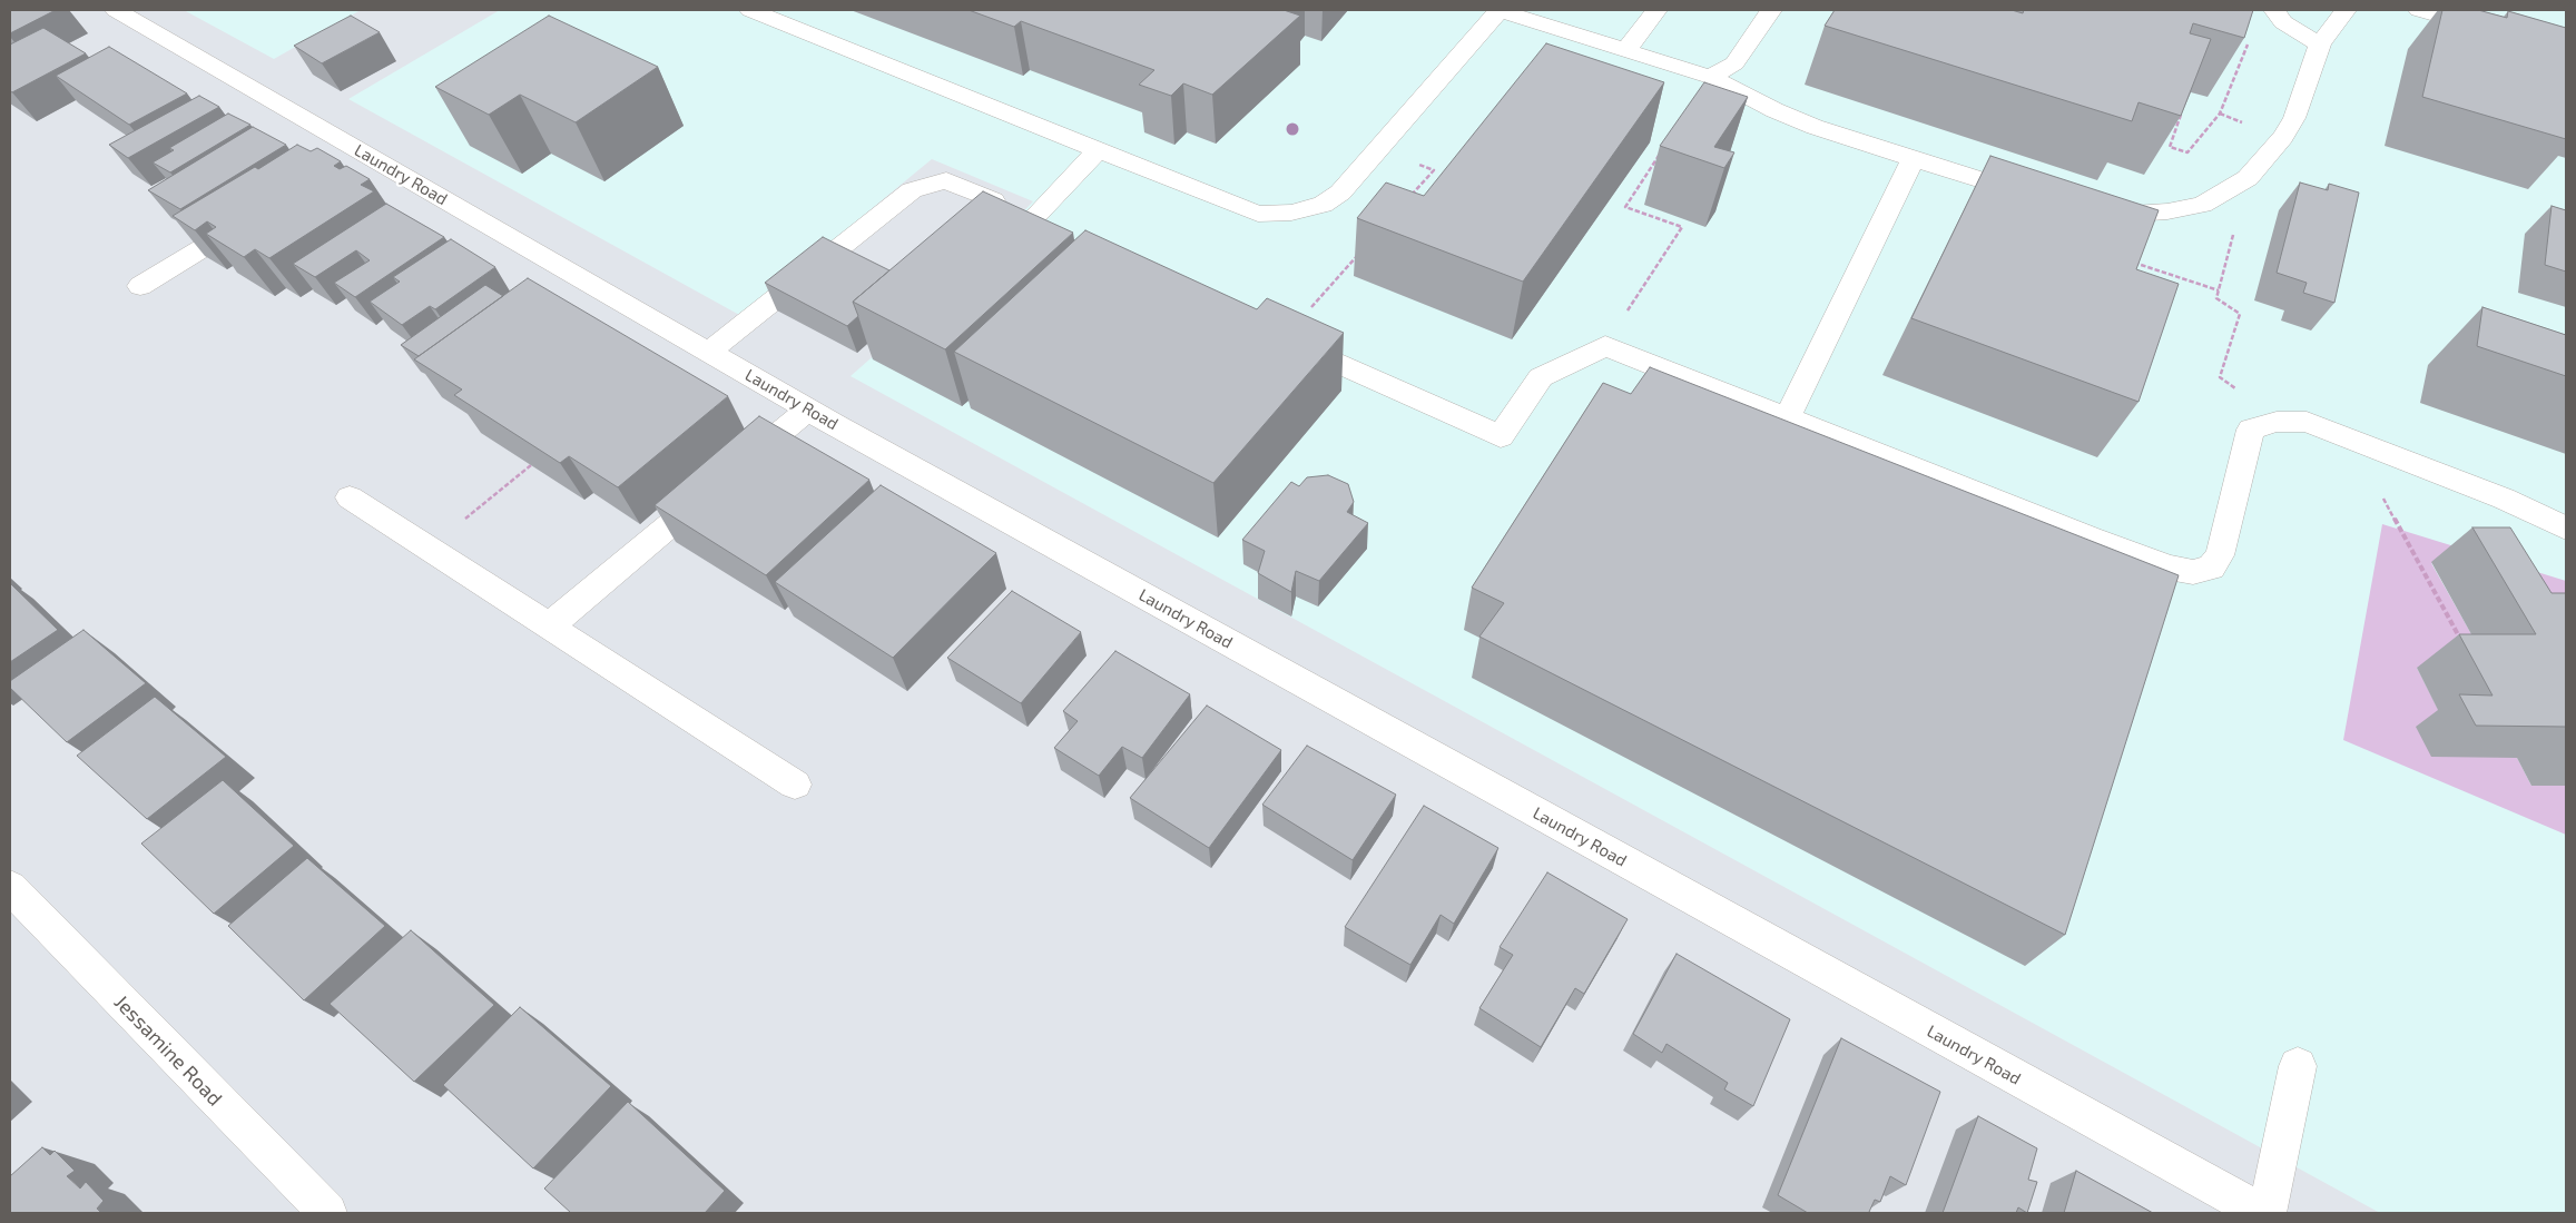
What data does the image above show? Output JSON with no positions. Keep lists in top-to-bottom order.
{
  "streets": {
    "street": ["Laundry Road", "Jessamine Road"]
  }
}
